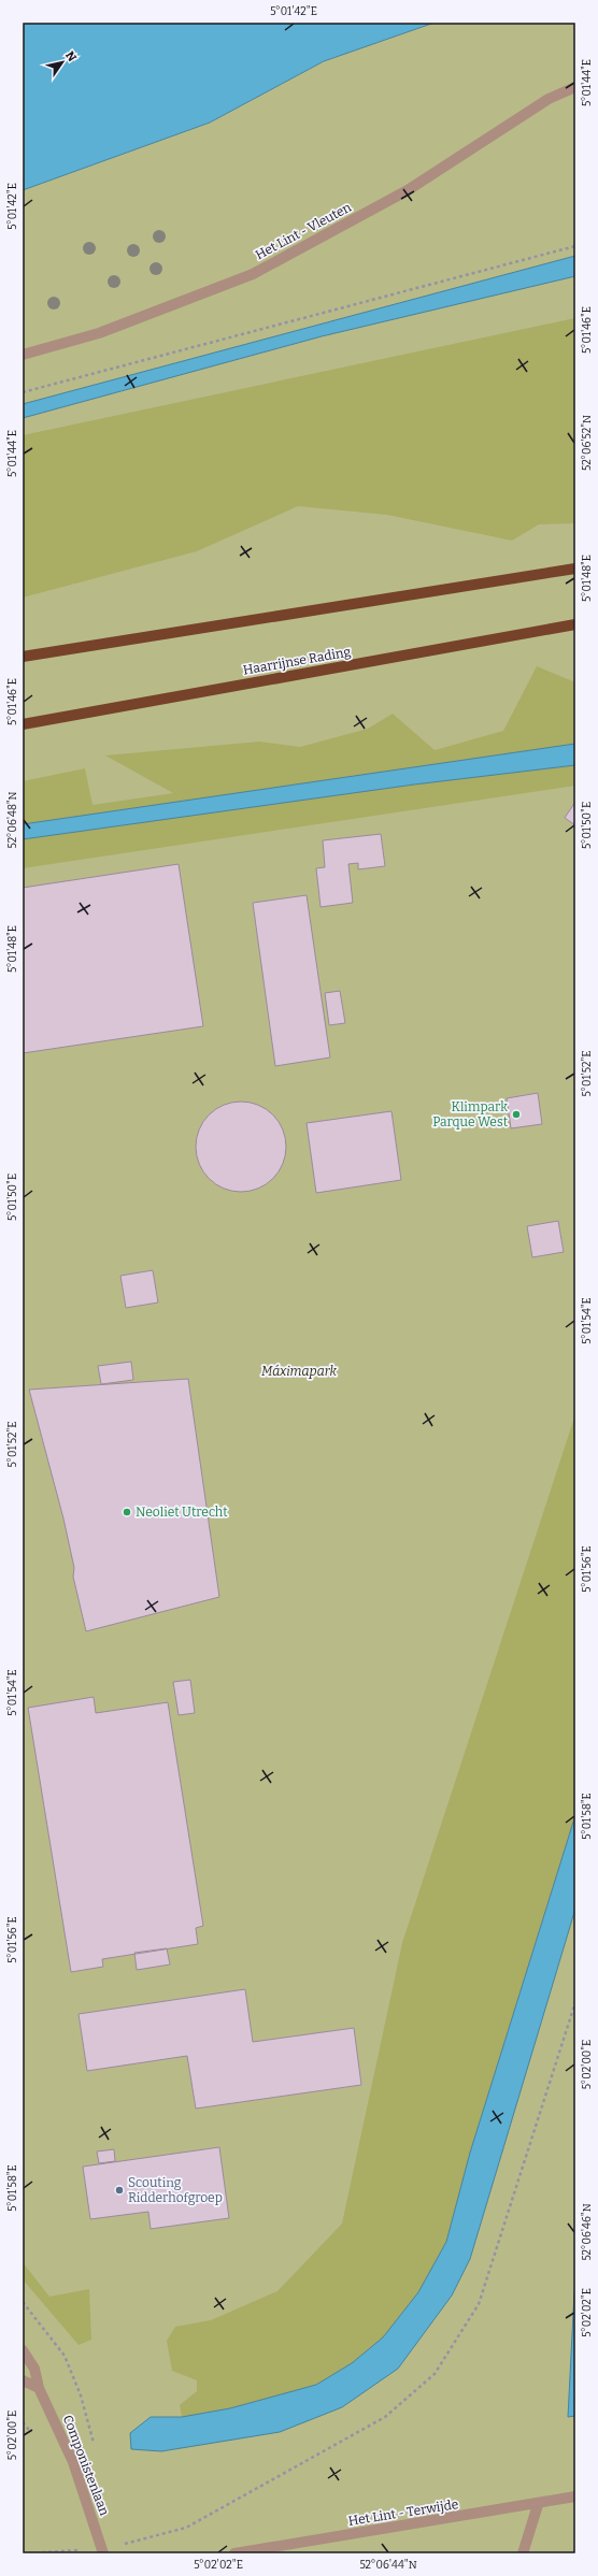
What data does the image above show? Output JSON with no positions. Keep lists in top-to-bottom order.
{
  "streets": {
    "main road": ["Haarrijnse Rading"],
    "street": ["Het Lint - Vleuten", "Componistenlaan", "Het Lint - Terwijde"]
  },
  "parks": ["Máximapark"],
  "places": ["Klimpark Parque West", "Neoliet Utrecht", "Scouting Ridderhofgroep"],
  "north": "top right",
  "coordinates": [
    "5°01'42\"E",
    "5°01'44\"E",
    "5°01'46\"E",
    "52°06'52\"N",
    "5°01'48\"E",
    "52°06'48\"N",
    "5°01'50\"E",
    "5°01'52\"E",
    "5°01'54\"E",
    "5°01'56\"E",
    "5°01'58\"E",
    "5°02'00\"E",
    "52°06'46\"N",
    "5°02'02\"E",
    "52°06'44\"N"
  ]
}
